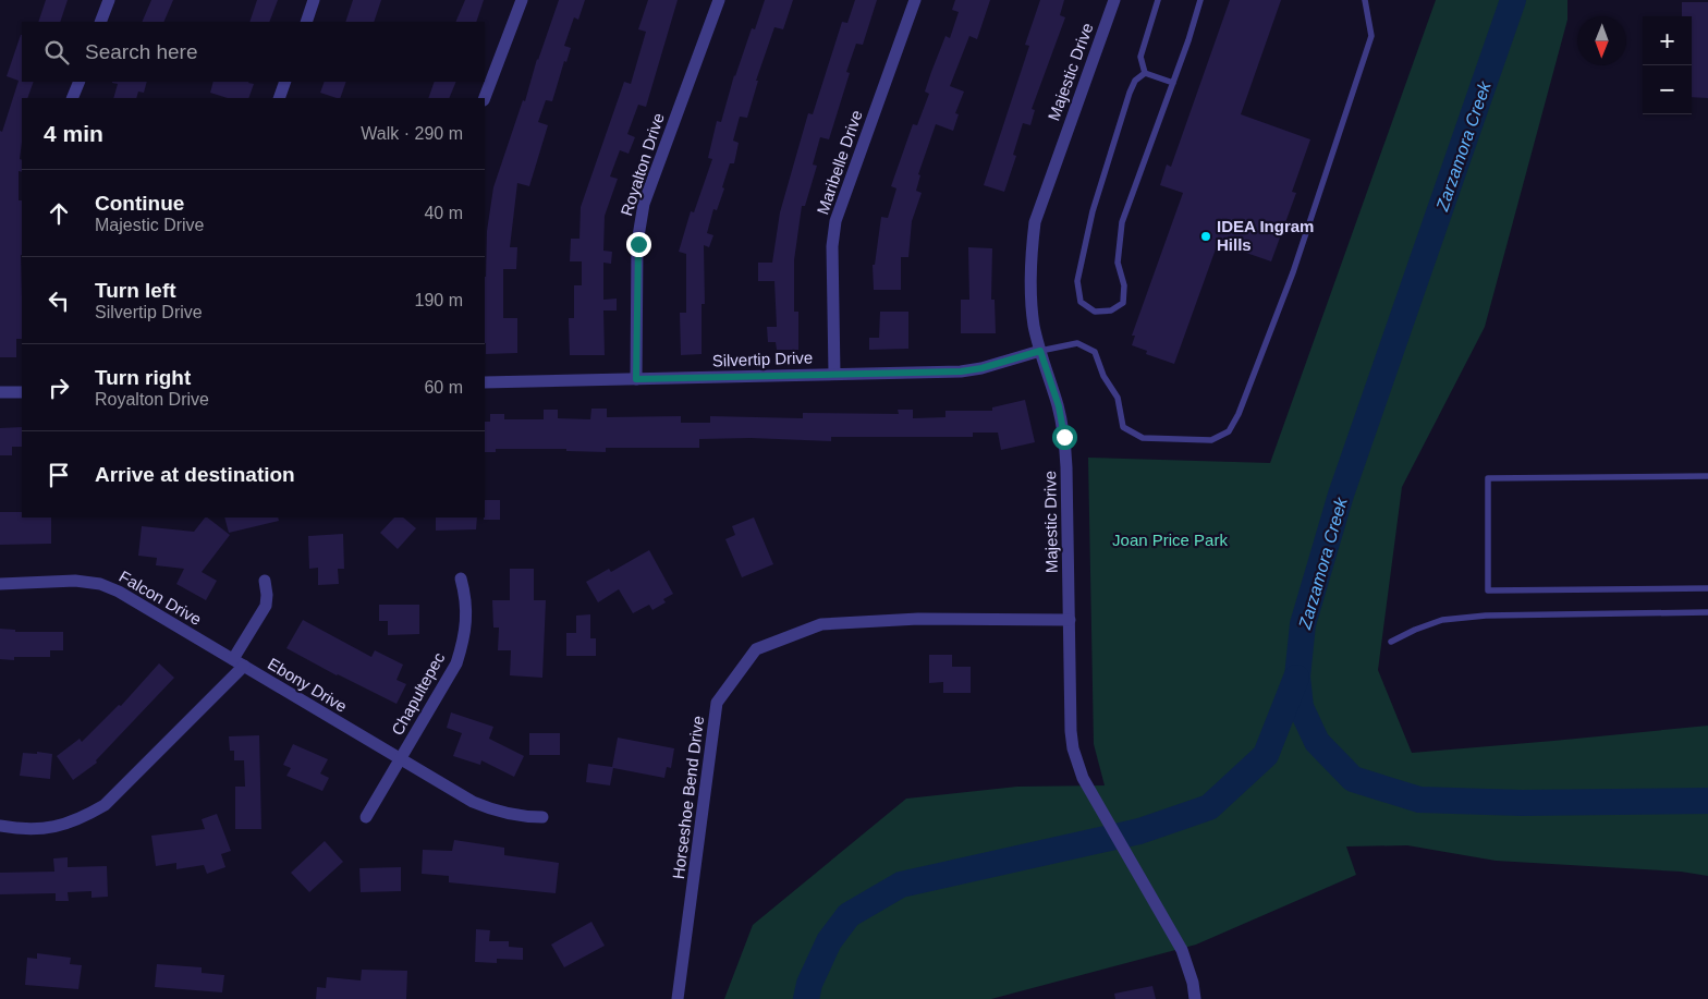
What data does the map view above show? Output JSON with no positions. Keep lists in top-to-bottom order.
{
  "streets": {
    "street": [
      "Majestic Drive",
      "Maribelle Drive",
      "Royalton Drive",
      "Silvertip Drive",
      "Falcon Drive",
      "Ebony Drive",
      "Chapultepec",
      "Horseshoe Bend Drive"
    ]
  },
  "crossings": [
    ["Majestic Drive", "Silvertip Drive"],
    ["Majestic Drive", "Horseshoe Bend Drive"],
    ["Maribelle Drive", "Silvertip Drive"],
    ["Royalton Drive", "Silvertip Drive"],
    ["Falcon Drive", "Ebony Drive"],
    ["Ebony Drive", "Chapultepec"]
  ],
  "water": ["Zarzamora Creek"],
  "parks": ["Joan Price Park"],
  "places": ["IDEA Ingram Hills"],
  "north": "bottom",
  "page": {
    "map_buttons": ["+", "−"],
    "search": "Search here",
    "heading": ["4 min", "Walk · 290 m"],
    "list": [
      ["Continue", "Majestic Drive", "40 m"],
      ["Turn left", "Silvertip Drive", "190 m"],
      ["Turn right", "Royalton Drive", "60 m"],
      "Arrive at destination"
    ]
  }
}
